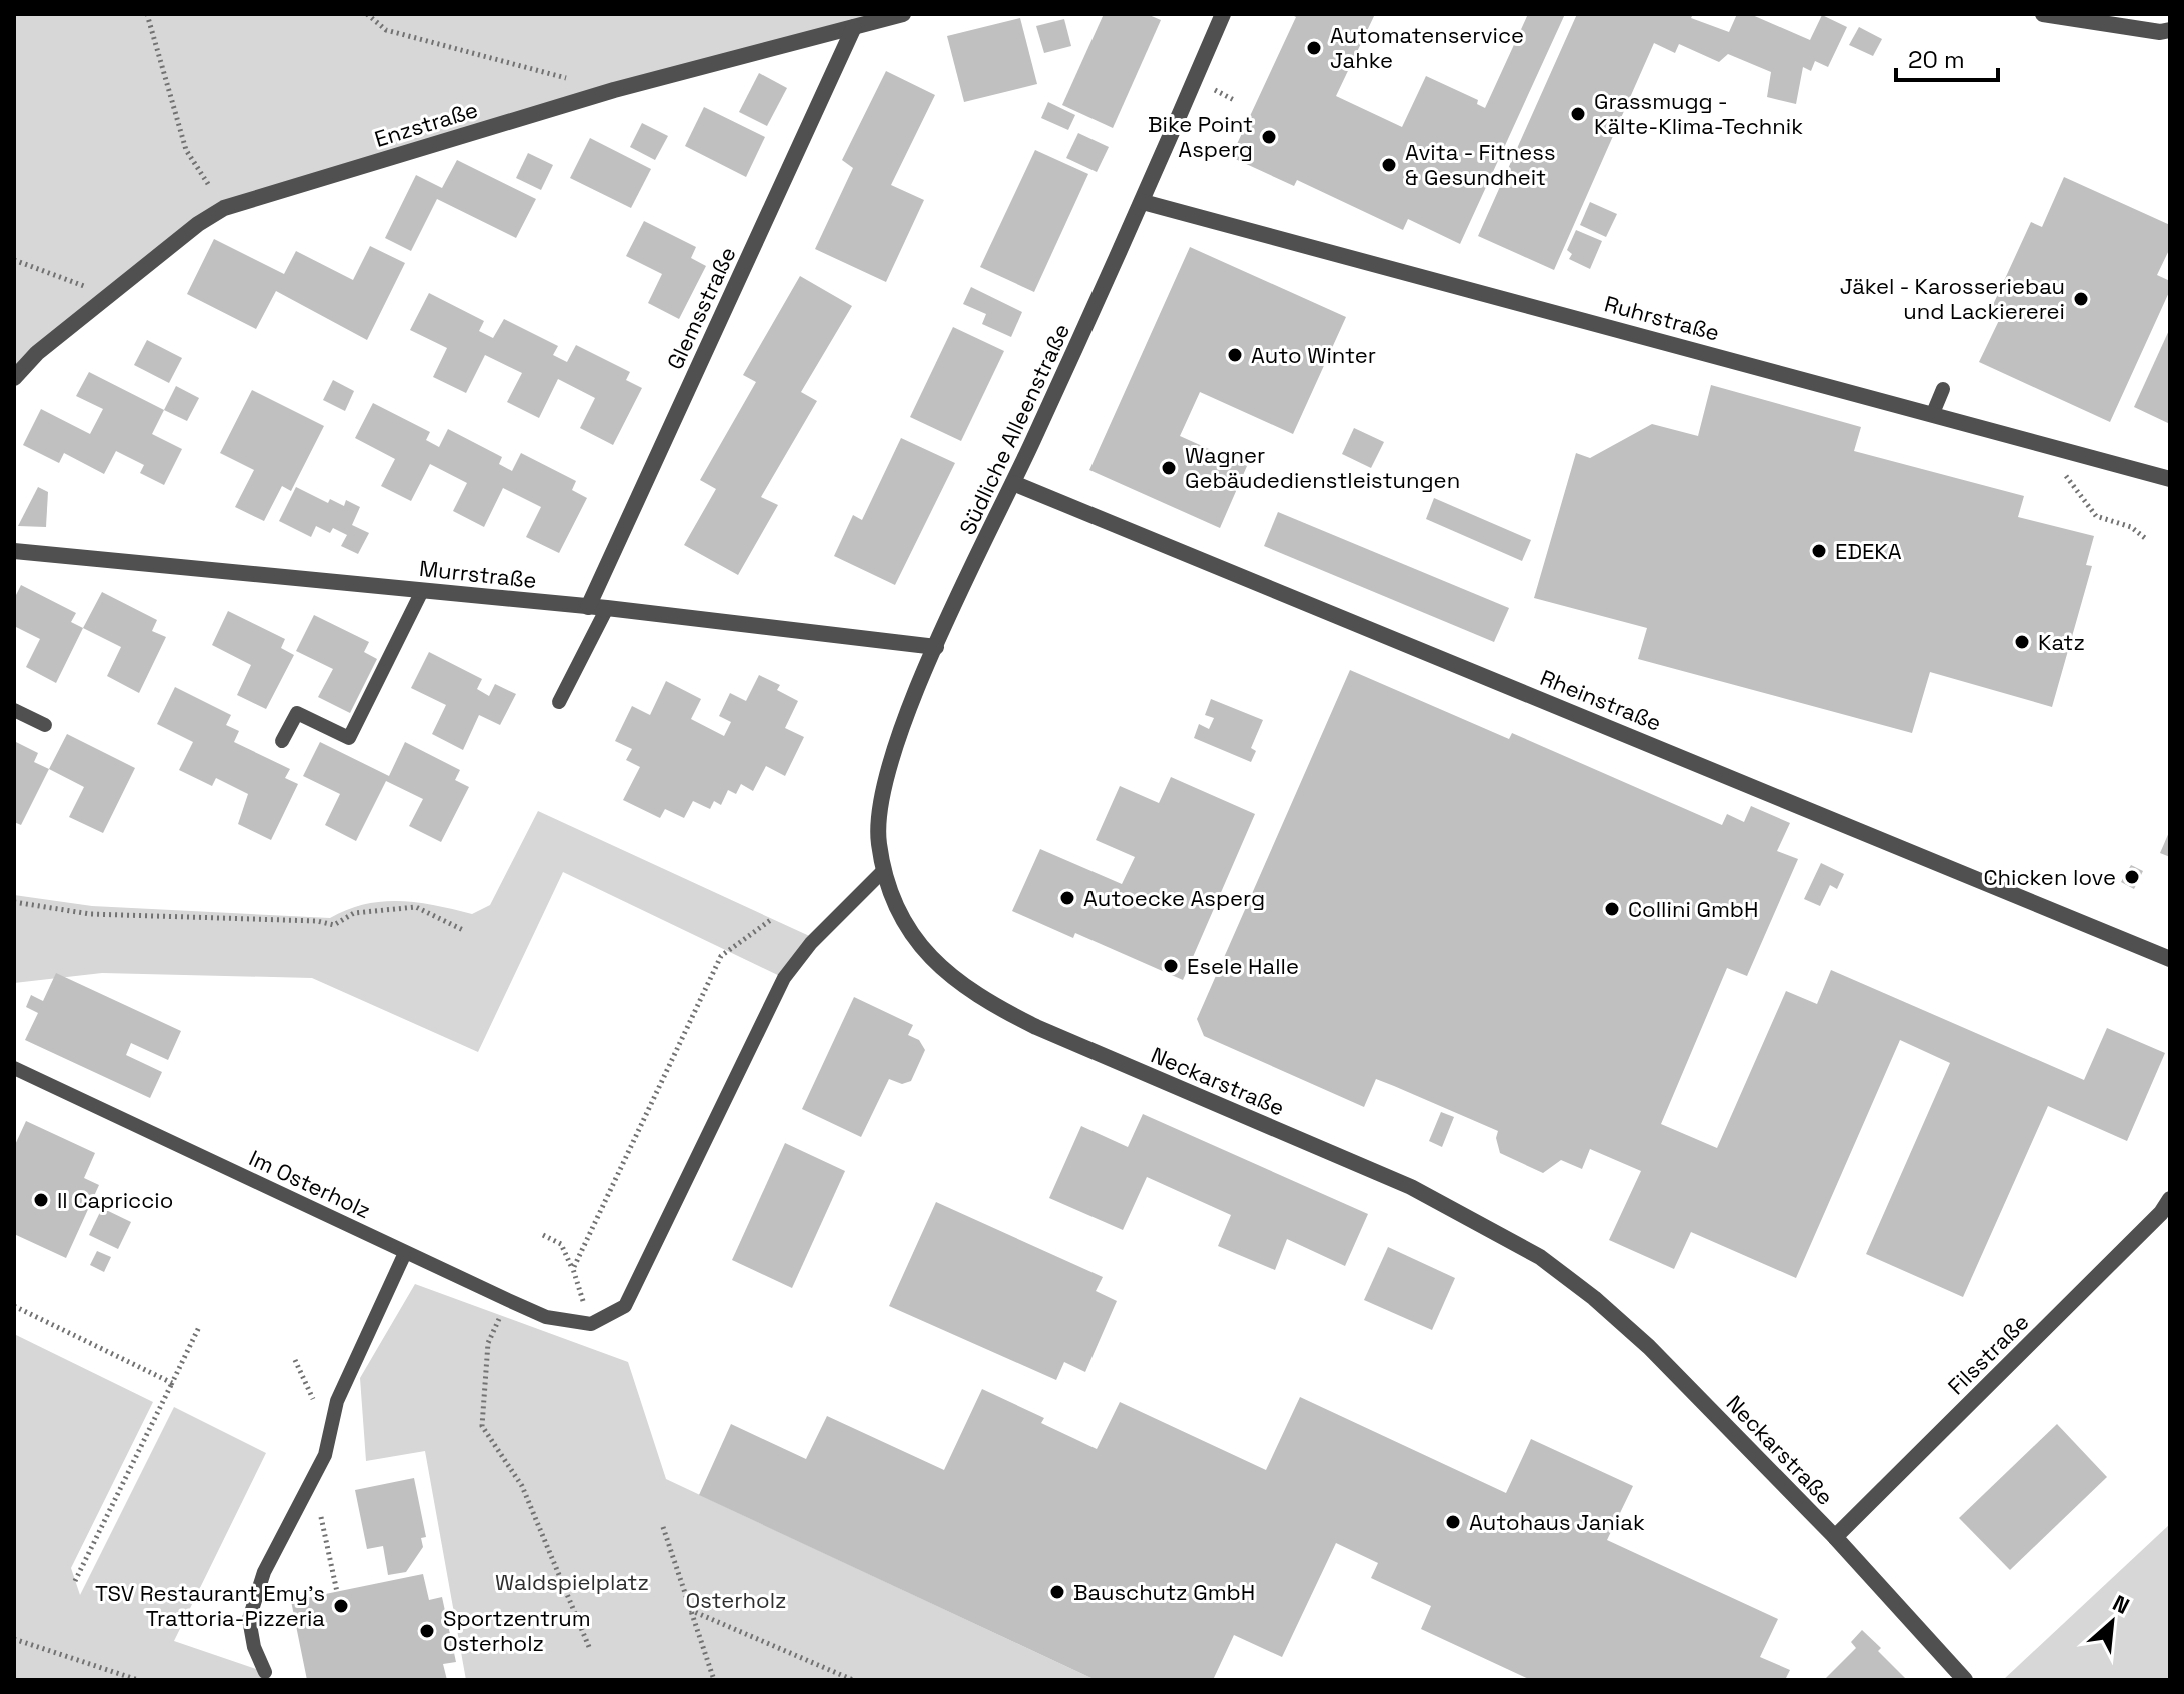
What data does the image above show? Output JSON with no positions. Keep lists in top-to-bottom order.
{
  "streets": {
    "street": [
      "Enzstraße",
      "Glemsstraße",
      "Ruhrstraße",
      "Südliche Alleenstraße",
      "Murrstraße",
      "Rheinstraße",
      "Neckarstraße",
      "Filsstraße"
    ],
    "lane": ["Im Osterholz"]
  },
  "crossings": [
    ["Enzstraße", "Glemsstraße"],
    ["Glemsstraße", "Murrstraße"],
    ["Ruhrstraße", "Südliche Alleenstraße"],
    ["Südliche Alleenstraße", "Murrstraße"],
    ["Südliche Alleenstraße", "Rheinstraße"],
    ["Südliche Alleenstraße", "Neckarstraße"],
    ["Neckarstraße", "Filsstraße"]
  ],
  "parks": ["Waldspielplatz", "Osterholz"],
  "places": [
    "Automatenservice Jahke",
    "Grassmugg - Kälte-Klima-Technik",
    "Bike Point Asperg",
    "Avita - Fitness & Gesundheit",
    "Jäkel - Karosseriebau und Lackiererei",
    "Auto Winter",
    "Wagner Gebäudedienstleistungen",
    "EDEKA",
    "Katz",
    "Chicken love",
    "Autoecke Asperg",
    "Collini GmbH",
    "Esele Halle",
    "Il Capriccio",
    "Autohaus Janiak",
    "Bauschutz GmbH",
    "TSV Restaurant Emy's Trattoria-Pizzeria",
    "Sportzentrum Osterholz"
  ],
  "scale_bar": "20 m",
  "north": "top right"
}
